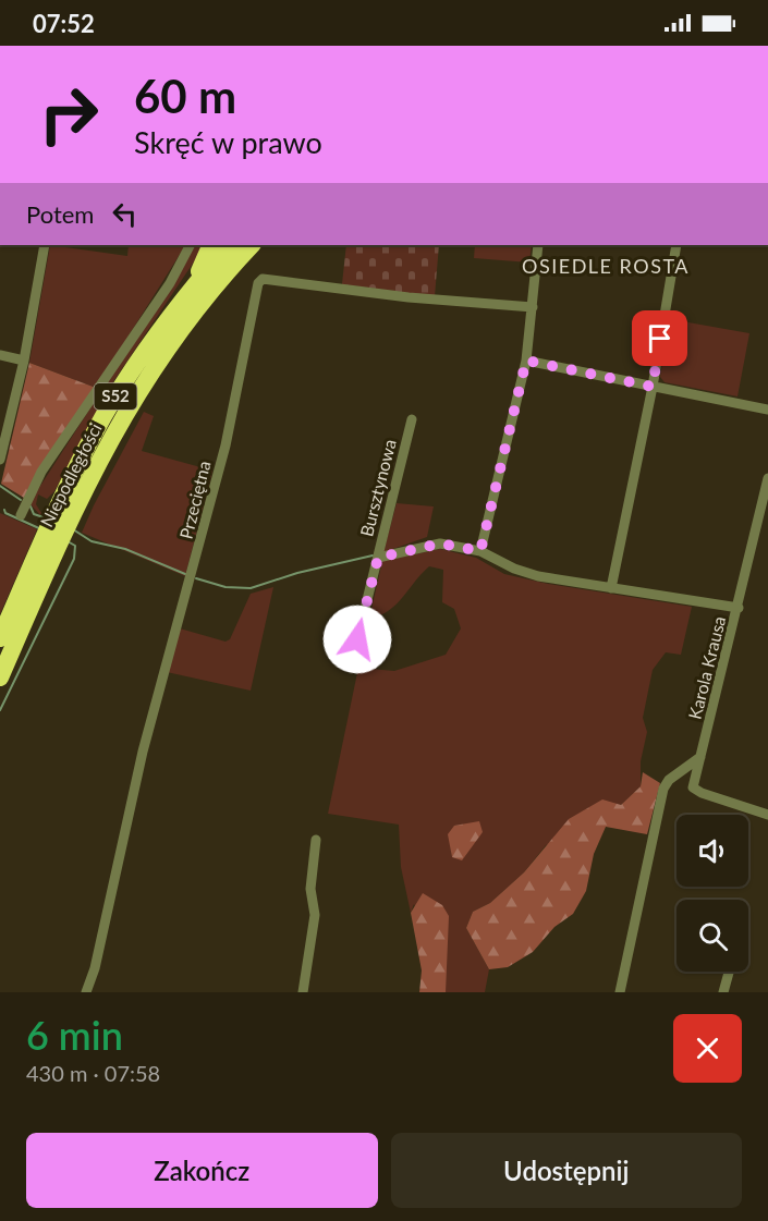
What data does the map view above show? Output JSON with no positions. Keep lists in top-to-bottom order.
{
  "streets": {
    "highway": ["S52", "Niepodległości"],
    "street": ["Bursztynowa", "Przeciętna", "Karola Krausa"]
  },
  "crossings": [
    ["S52", "Niepodległości"]
  ],
  "districts": ["OSIEDLE ROSTA"],
  "page": {
    "status": "07:52",
    "turn": ["60 m", "Skręć w prawo"],
    "then": "Potem",
    "heading": ["6 min", "430 m · 07:58"],
    "buttons": ["Zakończ", "Udostępnij"]
  }
}
